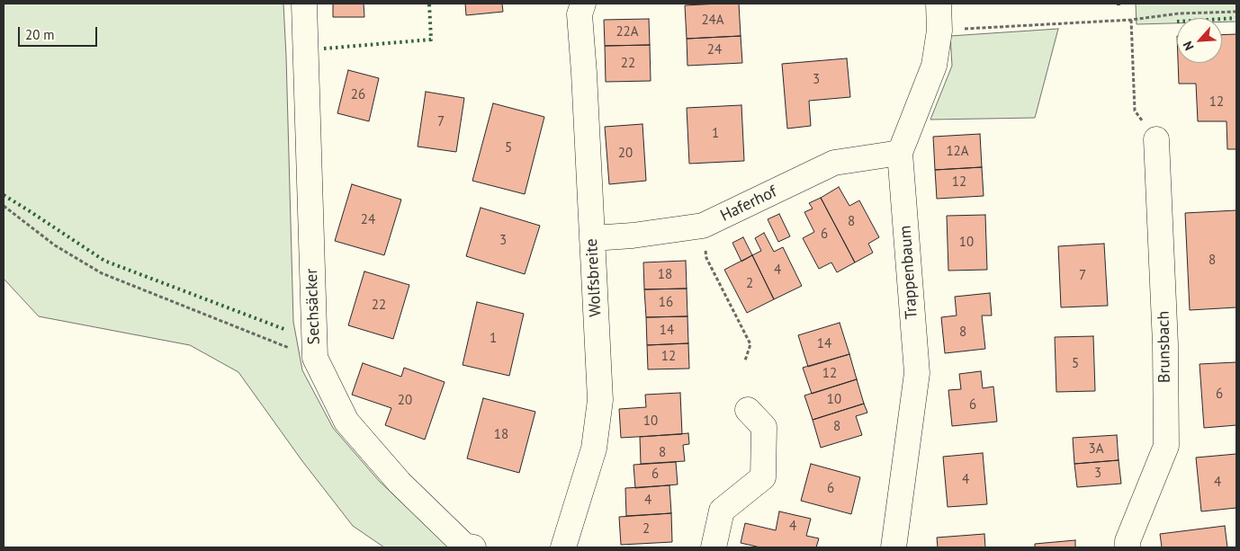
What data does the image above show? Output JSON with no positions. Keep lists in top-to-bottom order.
{
  "streets": {
    "street": [
      "Haferhof",
      "Trappenbaum",
      "Wolfsbreite",
      "Sechsäcker",
      "Brunsbach"
    ]
  },
  "crossings": [
    ["Haferhof", "Trappenbaum"],
    ["Haferhof", "Wolfsbreite"]
  ],
  "house_numbers": [
    "24A",
    "22A",
    "24",
    "22",
    "3",
    "26",
    "12",
    "7",
    "1",
    "5",
    "12A",
    "20",
    "12",
    "24",
    "8",
    "6",
    "3",
    "10",
    "8",
    "4",
    "18",
    "7",
    "2",
    "16",
    "22",
    "14",
    "8",
    "1",
    "14",
    "12",
    "5",
    "12",
    "6",
    "10",
    "20",
    "6",
    "10",
    "8",
    "18",
    "3A",
    "8",
    "3",
    "6",
    "4",
    "4",
    "6",
    "4",
    "4",
    "2"
  ],
  "scale_bar": "20 m",
  "north": "bottom left"
}
